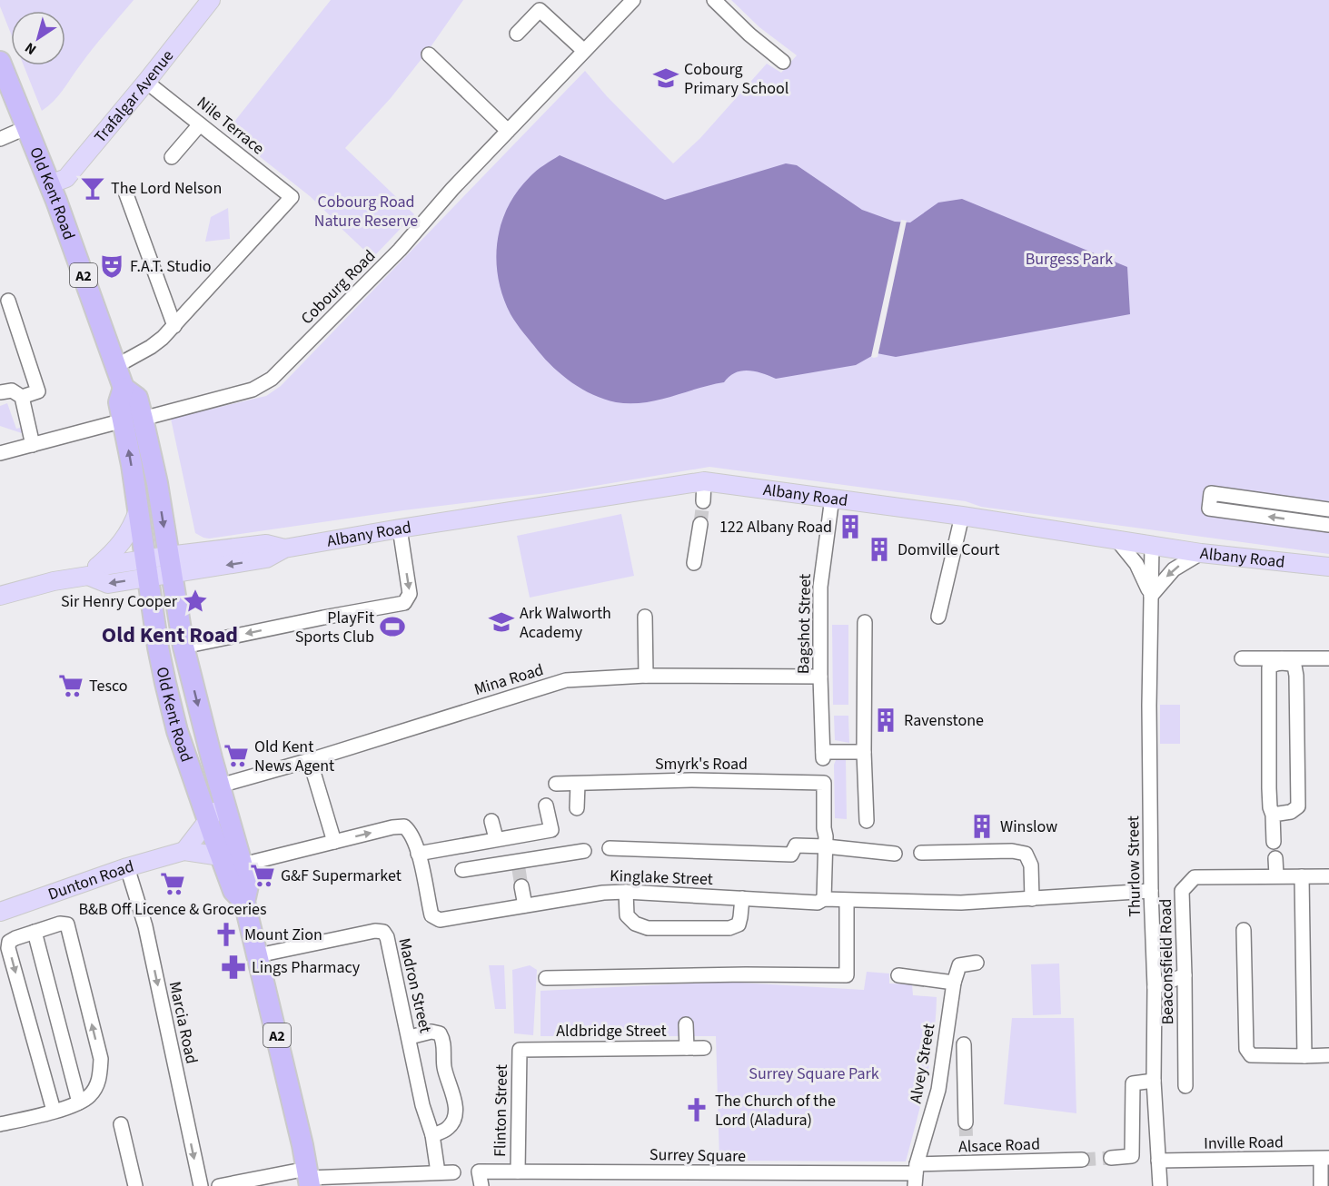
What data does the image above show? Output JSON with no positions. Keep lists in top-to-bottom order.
{
  "streets": {
    "highway": ["Old Kent Road", "A2"],
    "main road": ["Trafalgar Avenue", "Albany Road", "Dunton Road"],
    "street": [
      "Nile Terrace",
      "Cobourg Road",
      "Bagshot Street",
      "Mina Road",
      "Smyrk's Road",
      "Thurlow Street",
      "Kinglake Street",
      "Beaconsfield Road",
      "Madron Street",
      "Marcia Road",
      "Aldbridge Street",
      "Alvey Street",
      "Flinton Street",
      "Inville Road",
      "Alsace Road",
      "Surrey Square"
    ]
  },
  "crossings": [
    ["Trafalgar Avenue", "Nile Terrace"],
    ["Trafalgar Avenue", "Old Kent Road"],
    ["Old Kent Road", "Cobourg Road"],
    ["Old Kent Road", "Albany Road"],
    ["Old Kent Road", "Mina Road"],
    ["Old Kent Road", "Kinglake Street"],
    ["Old Kent Road", "Dunton Road"],
    ["Old Kent Road", "Madron Street"],
    ["Albany Road", "Bagshot Street"],
    ["Albany Road", "Thurlow Street"],
    ["Bagshot Street", "Mina Road"],
    ["Thurlow Street", "Kinglake Street"],
    ["Thurlow Street", "Inville Road"],
    ["Dunton Road", "Marcia Road"],
    ["Aldbridge Street", "Flinton Street"],
    ["Alvey Street", "Alsace Road"],
    ["Alvey Street", "Surrey Square"],
    ["Flinton Street", "Surrey Square"],
    ["Alsace Road", "Surrey Square"]
  ],
  "districts": ["Old Kent Road"],
  "parks": ["Cobourg Road Nature Reserve", "Burgess Park", "Surrey Square Park"],
  "places": {
    "school or university": ["Cobourg Primary School", "Ark Walworth Academy"],
    "bar": ["The Lord Nelson"],
    "theatre": ["F.A.T. Studio"],
    "building": [
      "122 Albany Road",
      "Domville Court",
      "Ravenstone",
      "Winslow"
    ],
    "place": ["Sir Henry Cooper"],
    "sports": ["PlayFit Sports Club"],
    "supermarket": [
      "Tesco",
      "Old Kent News Agent",
      "G&F Supermarket",
      "B&B Off Licence & Groceries"
    ],
    "church": ["Mount Zion", "The Church of the Lord (Aladura)"],
    "pharmacy": ["Lings Pharmacy"]
  },
  "north": "bottom left"
}
